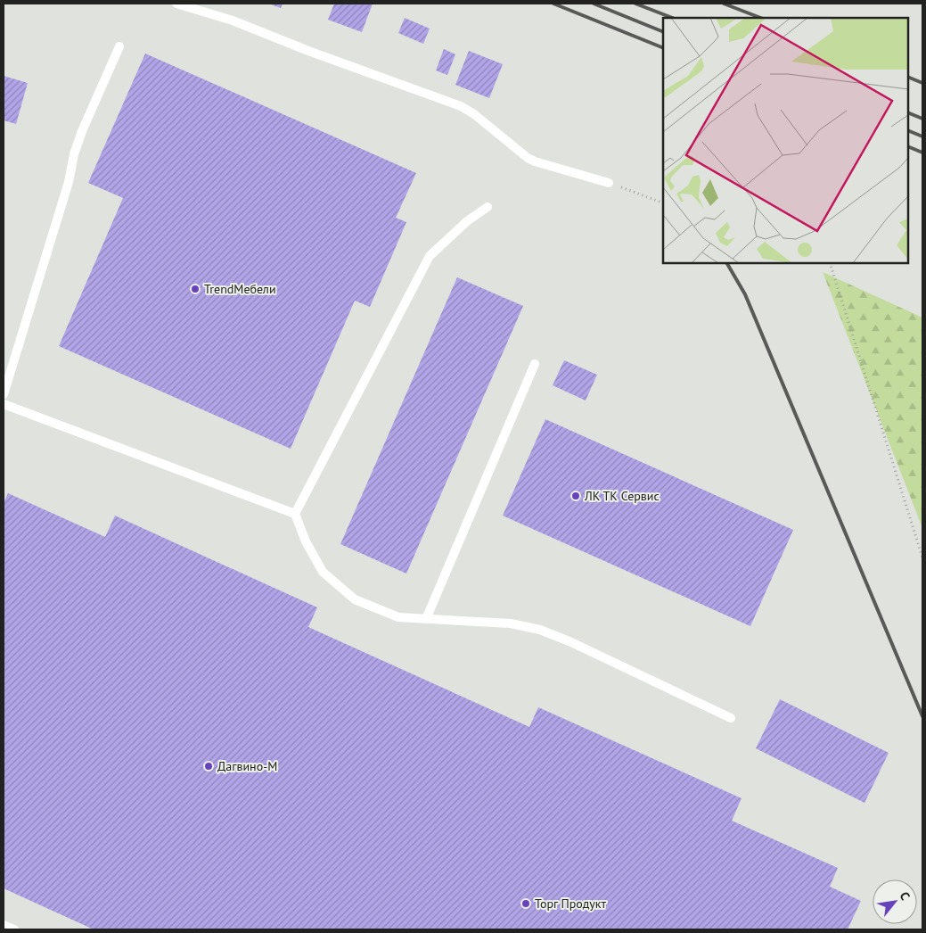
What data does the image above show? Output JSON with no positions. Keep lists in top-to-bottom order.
{
  "places": [
    "TrendМебели",
    "ЛК ТК Сервис",
    "Дагвино-М",
    "Торг Продукт"
  ],
  "north": "top right"
}
